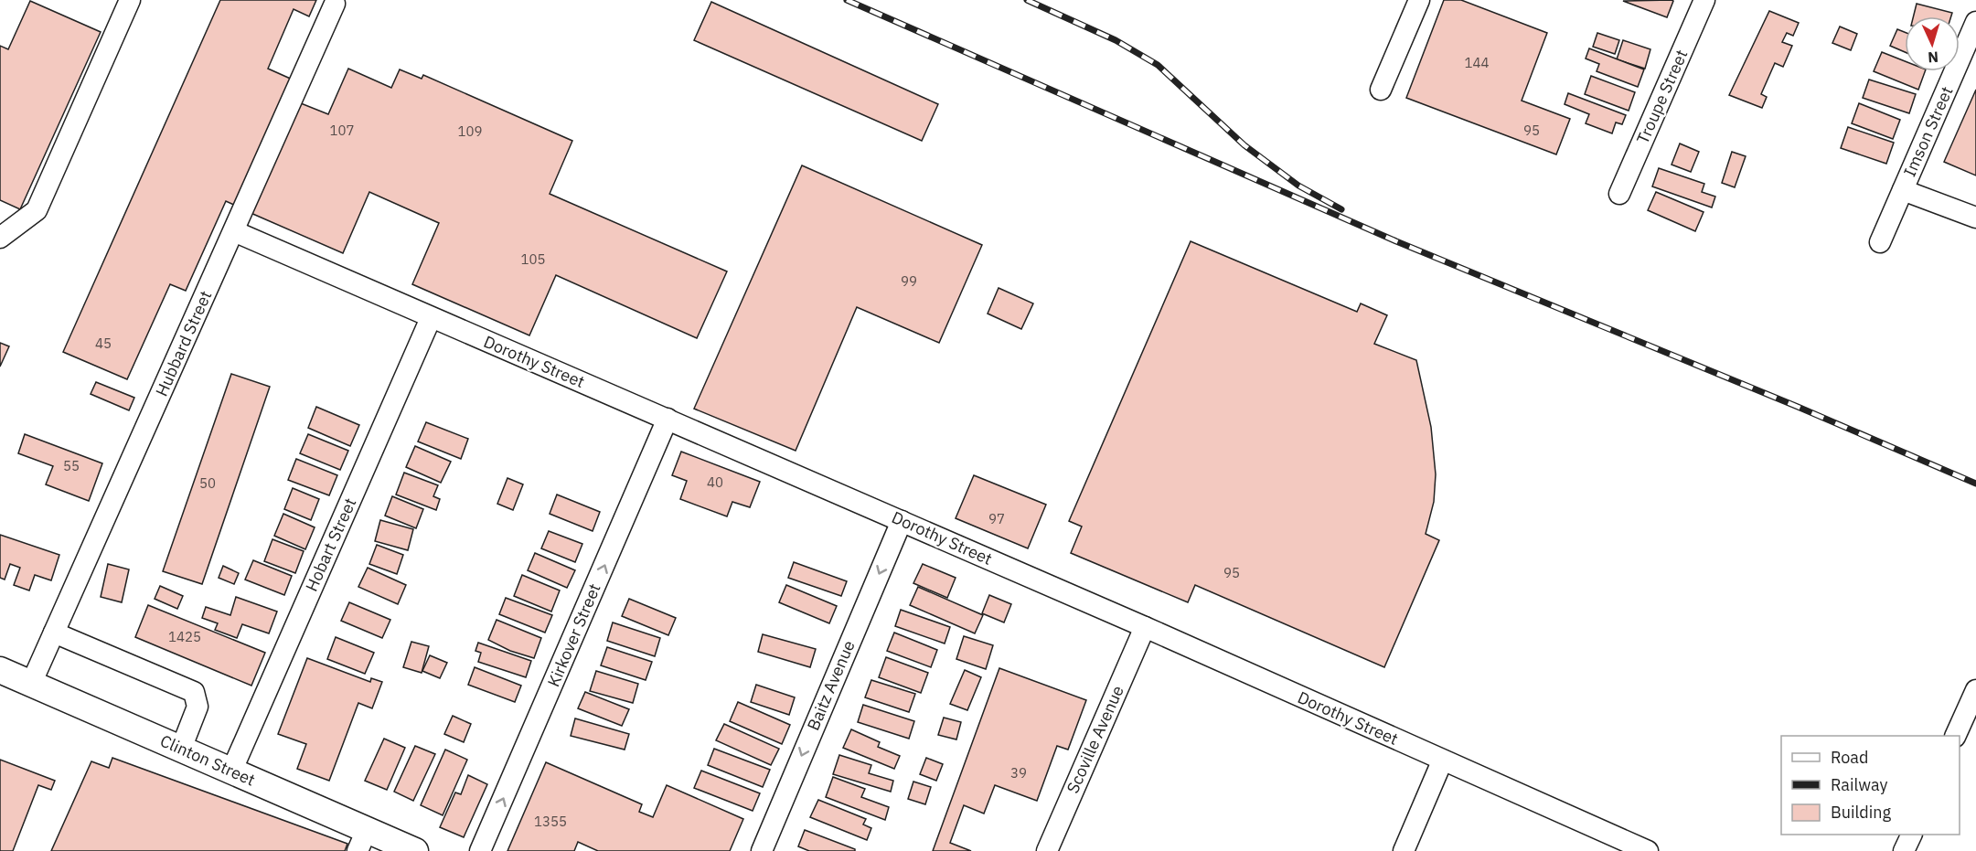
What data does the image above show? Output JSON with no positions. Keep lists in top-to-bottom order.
{
  "streets": {
    "main road": ["Clinton Street"],
    "street": [
      "Troupe Street",
      "Imson Street",
      "Hubbard Street",
      "Dorothy Street",
      "Hobart Street",
      "Kirkover Street",
      "Baitz Avenue",
      "Scoville Avenue"
    ]
  },
  "crossings": [
    ["Hubbard Street", "Dorothy Street"],
    ["Hubbard Street", "Clinton Street"],
    ["Dorothy Street", "Hobart Street"],
    ["Dorothy Street", "Kirkover Street"],
    ["Dorothy Street", "Baitz Avenue"],
    ["Dorothy Street", "Scoville Avenue"],
    ["Hobart Street", "Clinton Street"]
  ],
  "one_way": ["Kirkover Street", "Baitz Avenue"],
  "house_numbers": [
    "144",
    "107",
    "95",
    "109",
    "105",
    "99",
    "45",
    "55",
    "40",
    "50",
    "97",
    "95",
    "1425",
    "39",
    "1355"
  ],
  "legend": ["Road", "Railway", "Building"],
  "north": "bottom"
}
